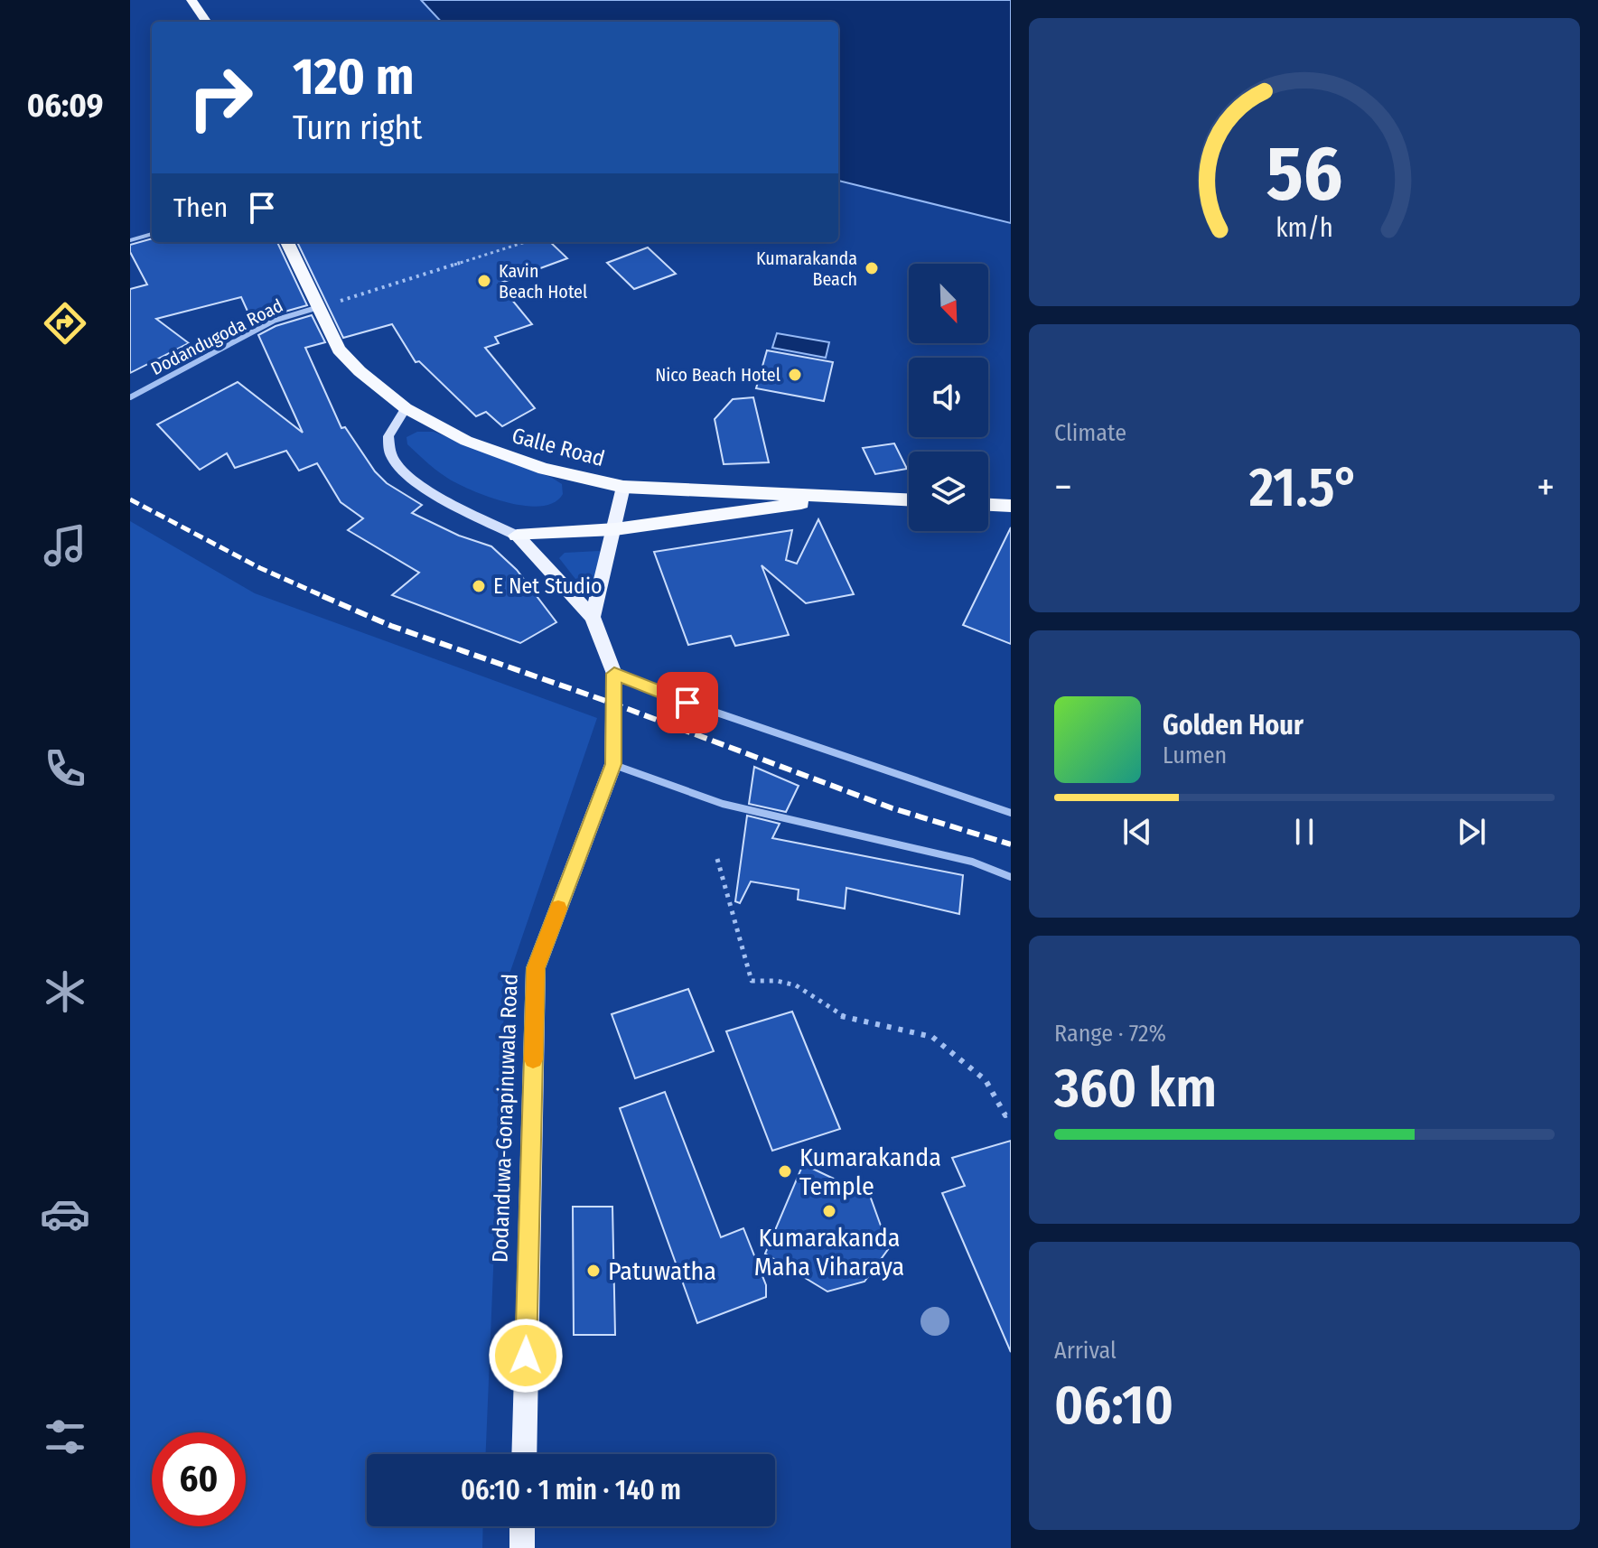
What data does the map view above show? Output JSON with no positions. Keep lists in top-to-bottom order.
{
  "streets": {
    "highway": ["Galle Road"],
    "main road": ["Dodanduwa-Gonapinuwala Road"],
    "street": ["Dodandugoda Road"]
  },
  "crossings": [
    ["Dodandugoda Road", "Galle Road"],
    ["Galle Road", "Dodanduwa-Gonapinuwala Road"]
  ],
  "places": [
    "Kumarakanda Beach",
    "Kavin Beach Hotel",
    "Nico Beach Hotel",
    "E Net Studio",
    "Kumarakanda Temple",
    "Kumarakanda Maha Viharaya",
    "Patuwatha"
  ],
  "north": "bottom right",
  "page": {
    "tabs": "06:09",
    "turn": ["120 m", "Turn right"],
    "then": "Then",
    "tile": [
      "Climate",
      ["Range · 72%", "360 km"],
      ["Arrival", "06:10"]
    ],
    "heat": ["−", "21.5°", "+"],
    "song": ["Golden Hour", "Lumen"],
    "limit": "60",
    "trip": "06:10 · 1 min · 140 m",
    "gauge": ["56", "km/h"]
  }
}
